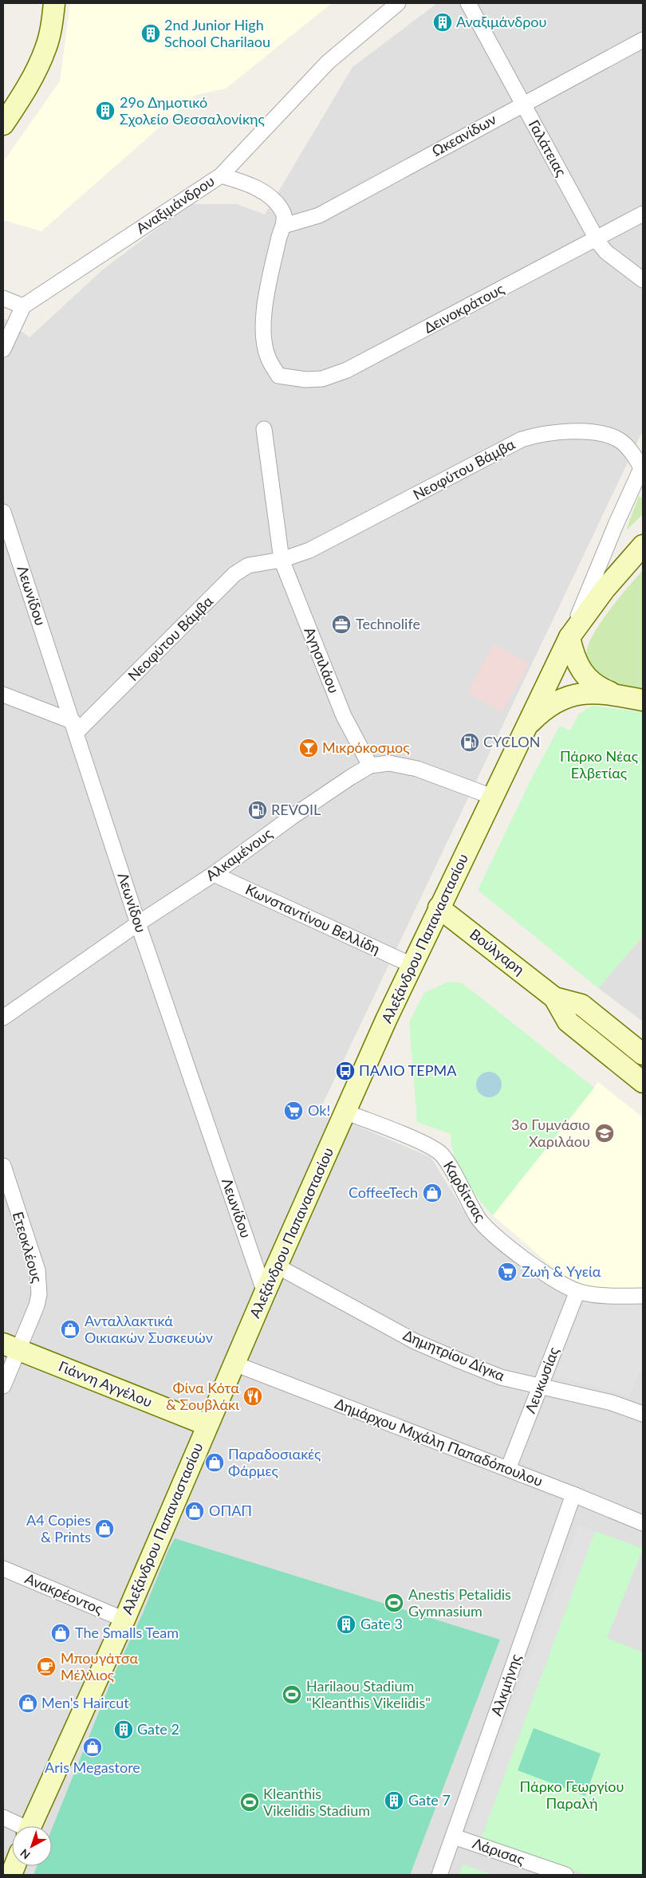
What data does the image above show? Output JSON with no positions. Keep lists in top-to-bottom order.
{
  "streets": {
    "main road": ["Αλεξάνδρου Παπαναστασίου", "Βούλγαρη", "Γιάννη Αγγέλου"],
    "street": [
      "Ωκεανίδων",
      "Γαλάτειας",
      "Αναξιμάνδρου",
      "Δεινοκράτους",
      "Νεοφύτου Βάμβα",
      "Λεωνίδου",
      "Αγησιλάου",
      "Αλκαμένους",
      "Κωνσταντίνου Βελλίδη",
      "Καρδίτσας",
      "Ετεοκλέους",
      "Δημητρίου Δίγκα",
      "Λευκωσίας",
      "Δημάρχου Μιχάλη Παπαδόπουλου",
      "Ανακρέοντος",
      "Αλκμήνης",
      "Λάρισας"
    ]
  },
  "crossings": [
    ["Ωκεανίδων", "Γαλάτειας"],
    ["Ωκεανίδων", "Δεινοκράτους"],
    ["Γαλάτειας", "Δεινοκράτους"],
    ["Νεοφύτου Βάμβα", "Λεωνίδου"],
    ["Νεοφύτου Βάμβα", "Αγησιλάου"],
    ["Νεοφύτου Βάμβα", "Αλεξάνδρου Παπαναστασίου"],
    ["Λεωνίδου", "Αλκαμένους"],
    ["Λεωνίδου", "Αλεξάνδρου Παπαναστασίου"],
    ["Αγησιλάου", "Αλκαμένους"],
    ["Αλκαμένους", "Κωνσταντίνου Βελλίδη"],
    ["Αλκαμένους", "Αλεξάνδρου Παπαναστασίου"],
    ["Κωνσταντίνου Βελλίδη", "Αλεξάνδρου Παπαναστασίου"],
    ["Αλεξάνδρου Παπαναστασίου", "Βούλγαρη"],
    ["Αλεξάνδρου Παπαναστασίου", "Καρδίτσας"],
    ["Αλεξάνδρου Παπαναστασίου", "Δημητρίου Δίγκα"],
    ["Αλεξάνδρου Παπαναστασίου", "Γιάννη Αγγέλου"],
    ["Αλεξάνδρου Παπαναστασίου", "Δημάρχου Μιχάλη Παπαδόπουλου"],
    ["Αλεξάνδρου Παπαναστασίου", "Ανακρέοντος"],
    ["Καρδίτσας", "Λευκωσίας"],
    ["Ετεοκλέους", "Γιάννη Αγγέλου"],
    ["Δημητρίου Δίγκα", "Λευκωσίας"],
    ["Λευκωσίας", "Δημάρχου Μιχάλη Παπαδόπουλου"],
    ["Δημάρχου Μιχάλη Παπαδόπουλου", "Αλκμήνης"],
    ["Αλκμήνης", "Λάρισας"]
  ],
  "parks": ["Πάρκο Νέας Ελβετίας", "Πάρκο Γεωργίου Παραλή"],
  "places": {
    "building": [
      "Αναξιμάνδρου",
      "2nd Junior High School Charilaou",
      "29ο Δημοτικό Σχολείο Θεσσαλονίκης",
      "Gate 3",
      "Gate 2",
      "Gate 7"
    ],
    "office": ["Technolife"],
    "fuel station": ["CYCLON", "REVOIL"],
    "bar": ["Μικρόκοσμος"],
    "bus stop": ["ΠΑΛΙΟ ΤΕΡΜΑ"],
    "supermarket": ["Ok!", "Ζωή & Υγεία"],
    "school or university": ["3ο Γυμνάσιο Χαριλάου"],
    "shop": [
      "CoffeeTech",
      "Ανταλλακτικά Οικιακών Συσκευών",
      "Παραδοσιακές Φάρμες",
      "ΟΠΑΠ",
      "A4 Copies & Prints",
      "The Smalls Team",
      "Men's Haircut",
      "Aris Megastore"
    ],
    "restaurant": ["Φίνα Κότα & Σουβλάκι"],
    "sports": ["Anestis Petalidis Gymnasium", "Harilaou Stadium \"Kleanthis Vikelidis\"", "Kleanthis Vikelidis Stadium"],
    "cafe": ["Μπουγάτσα Μέλλιος"]
  },
  "north": "bottom left"
}
